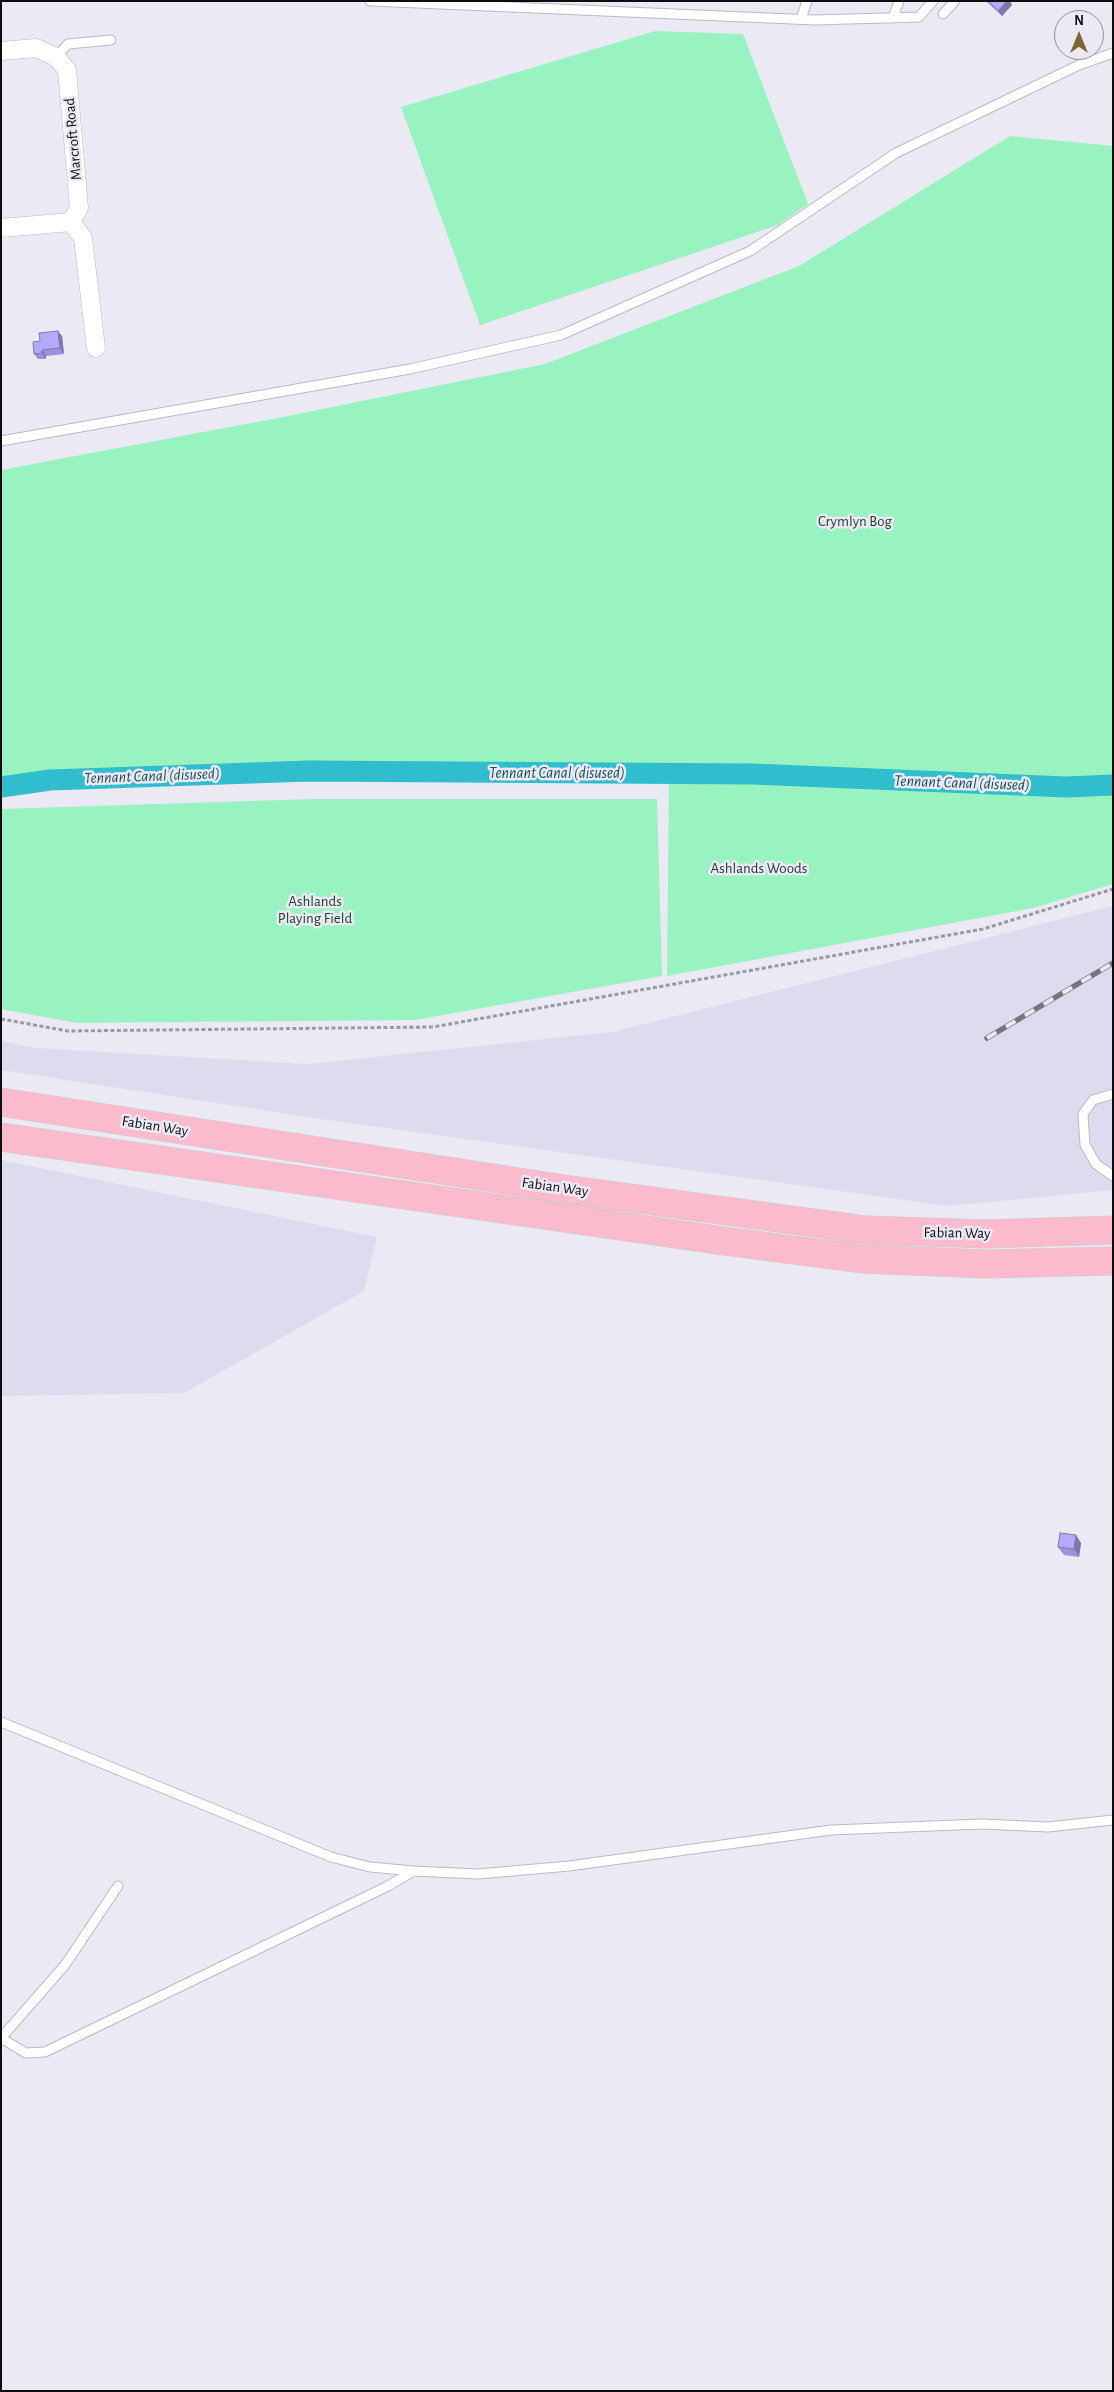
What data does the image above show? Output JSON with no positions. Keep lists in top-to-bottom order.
{
  "streets": {
    "highway": ["Fabian Way"],
    "street": ["Marcroft Road"]
  },
  "water": ["Tennant Canal (disused)"],
  "parks": ["Crymlyn Bog", "Ashlands Woods", "Ashlands Playing Field"],
  "north": "top"
}
